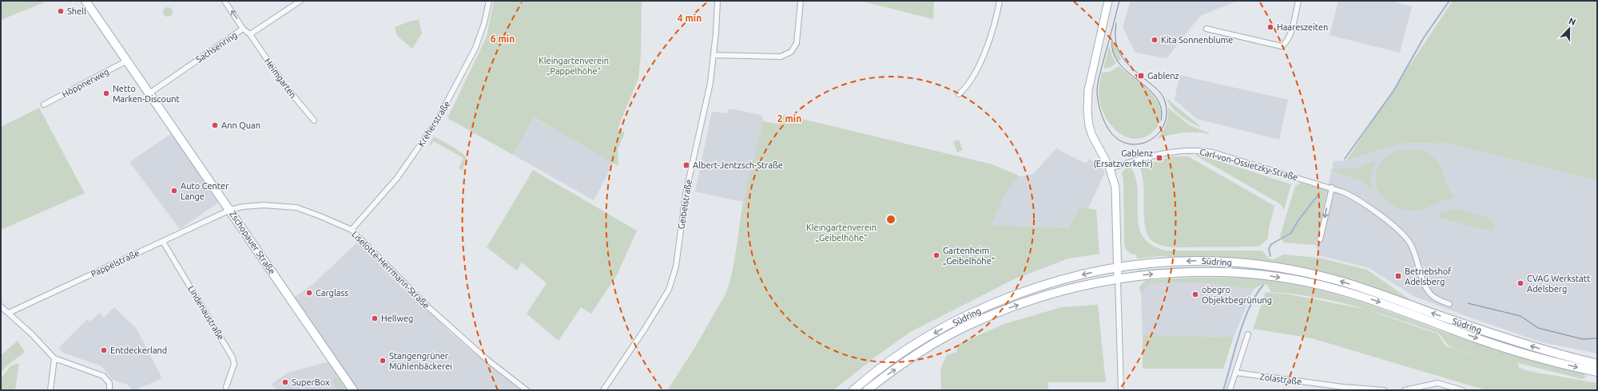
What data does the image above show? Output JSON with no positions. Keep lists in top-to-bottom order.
{
  "streets": {
    "main road": ["Zschopauer Straße", "Südring"],
    "street": [
      "Sachsenring",
      "Heimgarten",
      "Höppnerweg",
      "Kreherstraße",
      "Carl-von-Ossietzky-Straße",
      "Geibelstraße",
      "Pappelstraße",
      "Liselotte-Herrmann-Straße",
      "Lindenaustraße",
      "Zolastraße"
    ]
  },
  "crossings": [
    ["Sachsenring", "Heimgarten"],
    ["Sachsenring", "Zschopauer Straße"],
    ["Höppnerweg", "Zschopauer Straße"],
    ["Kreherstraße", "Liselotte-Herrmann-Straße"],
    ["Zschopauer Straße", "Pappelstraße"],
    ["Zschopauer Straße", "Liselotte-Herrmann-Straße"],
    ["Pappelstraße", "Liselotte-Herrmann-Straße"],
    ["Pappelstraße", "Lindenaustraße"]
  ],
  "parks": ["Kleingartenverein „Pappelhöhe“", "Kleingartenverein „Geibelhöhe“"],
  "places": {
    "other": [
      "Shell",
      "Haareszeiten",
      "Kita Sonnenblume",
      "Netto Marken-Discount",
      "Ann Quan",
      "Auto Center Lange",
      "Gartenheim „Geibelhöhe“",
      "CVAG Werkstatt Adelsberg",
      "Carglass",
      "obegro Objektbegrünung",
      "Hellweg",
      "Entdeckerland",
      "Stangengrüner Mühlenbäckerei",
      "SuperBox"
    ],
    "transit": [
      "Gablenz",
      "Gablenz (Ersatzverkehr)",
      "Albert-Jentzsch-Straße",
      "Betriebshof Adelsberg"
    ]
  },
  "north": "top",
  "rings": ["4 min", "6 min", "2 min"]
}
